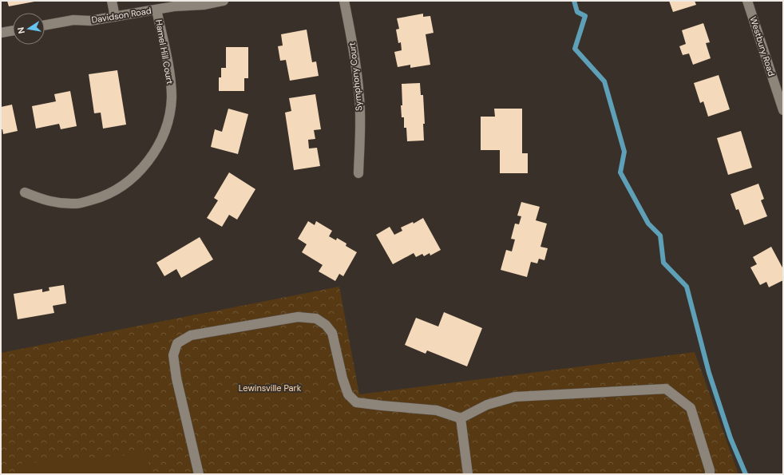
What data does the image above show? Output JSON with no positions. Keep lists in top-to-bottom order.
{
  "streets": {
    "street": [
      "Davidson Road",
      "Westbury Road",
      "Hamel Hill Court",
      "Symphony Court"
    ]
  },
  "crossings": [
    ["Davidson Road", "Hamel Hill Court"]
  ],
  "parks": ["Lewinsville Park"],
  "north": "left"
}
